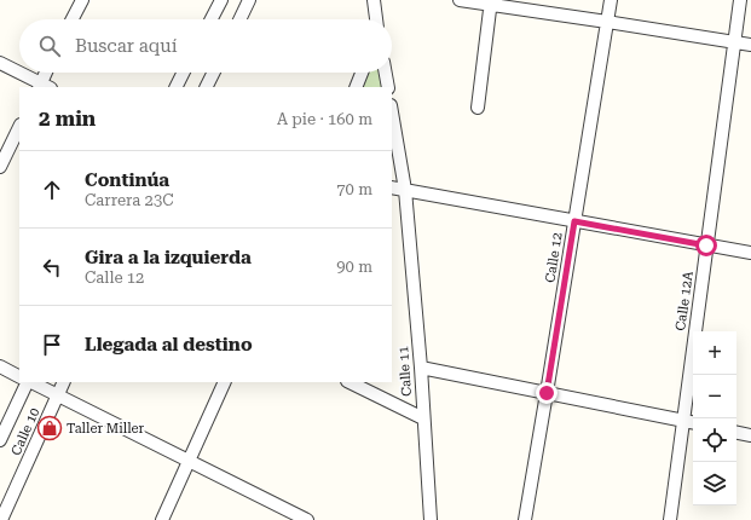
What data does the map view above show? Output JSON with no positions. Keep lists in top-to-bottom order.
{
  "streets": {
    "street": [
      "Calle 12",
      "Calle 12A",
      "Calle 11",
      "Calle 10"
    ]
  },
  "places": {
    "shop": ["Taller Miller"]
  },
  "page": {
    "search": "Buscar aquí",
    "heading": ["2 min", "A pie · 160 m"],
    "list": [
      ["Continúa", "Carrera 23C", "70 m"],
      ["Gira a la izquierda", "Calle 12", "90 m"],
      "Llegada al destino"
    ],
    "map_buttons": ["+", "−"]
  }
}
